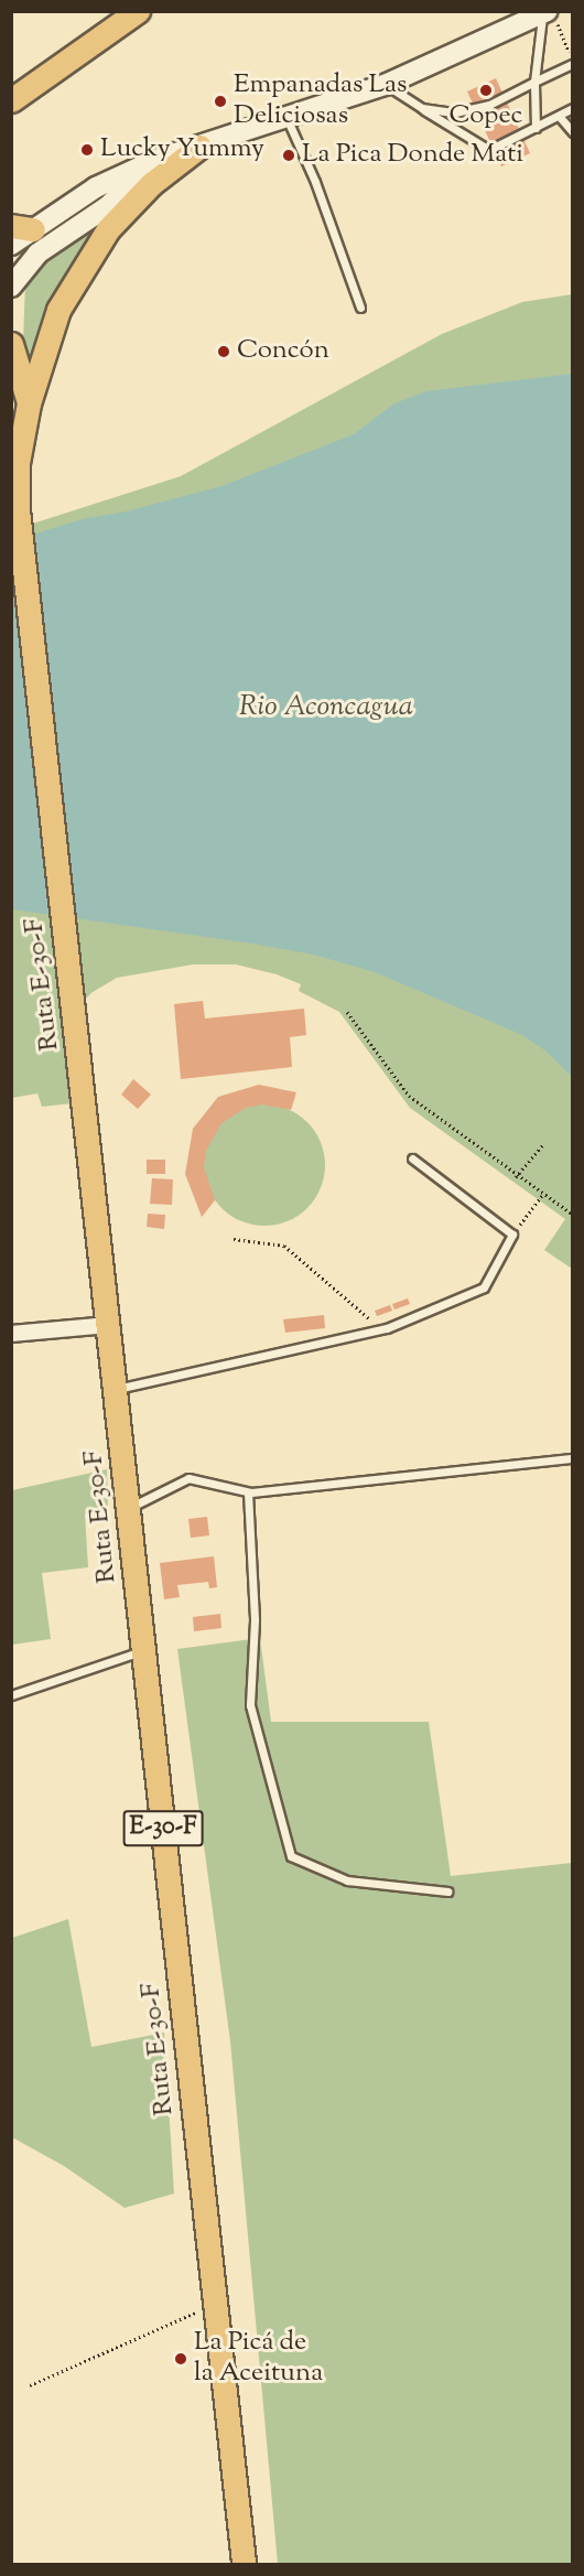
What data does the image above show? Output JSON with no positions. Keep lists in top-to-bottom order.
{
  "streets": {
    "main road": ["Ruta E-30-F", "E-30-F"]
  },
  "water": ["Rio Aconcagua"],
  "places": [
    "Copec",
    "Empanadas Las Deliciosas",
    "Lucky Yummy",
    "La Pica Donde Mati",
    "Concón",
    "La Picá de la Aceituna"
  ]
}
